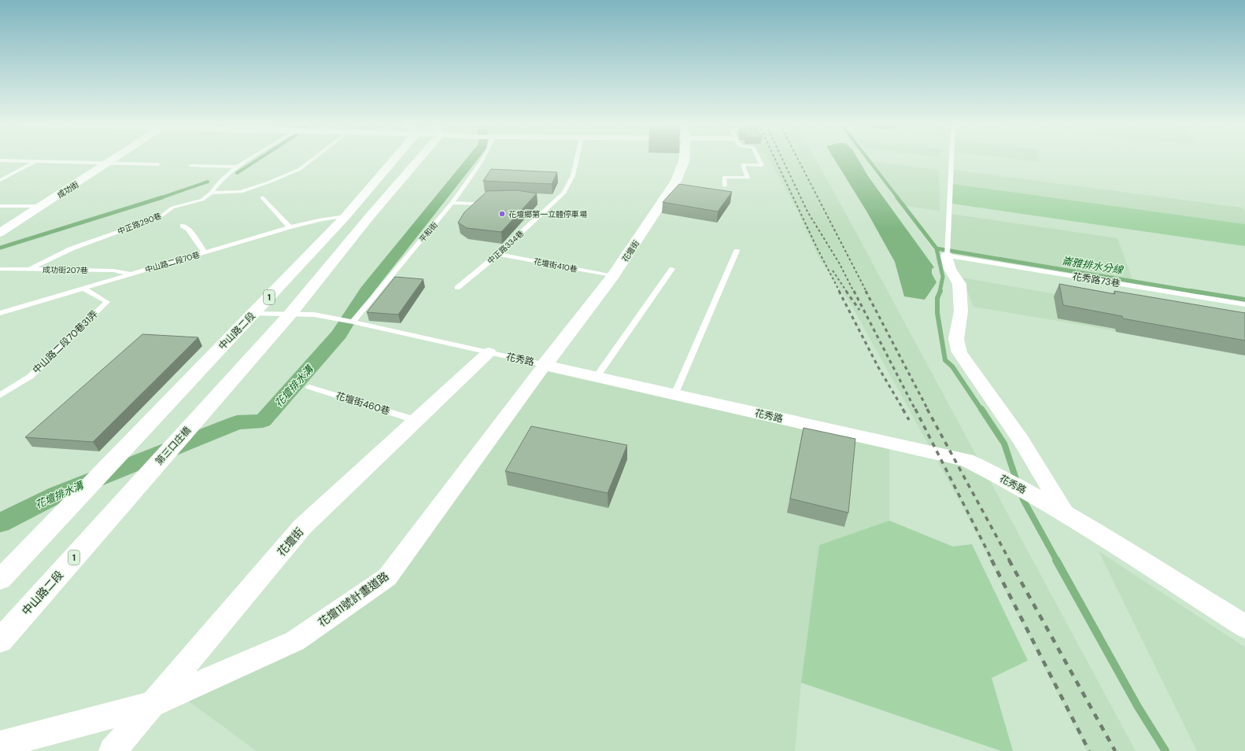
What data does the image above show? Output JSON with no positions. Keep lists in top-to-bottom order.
{
  "streets": {
    "main road": [
      "花壇街",
      "1",
      "中山路二段",
      "花秀路",
      "第三口庄橋"
    ],
    "street": ["成功街", "花壇11號計畫道路"],
    "lane": [
      "中正路290巷",
      "平和街",
      "中正路334巷",
      "中山路二段70巷",
      "花壇街410巷",
      "成功街207巷",
      "花秀路73巷",
      "中山路二段70巷31弄",
      "花壇街460巷"
    ]
  },
  "crossings": [
    ["中正路290巷", "成功街207巷"],
    ["平和街", "花秀路"],
    ["中正路334巷", "花壇街410巷"],
    ["花壇街", "花壇街410巷"],
    ["花壇街", "花秀路"],
    ["花壇街", "花壇街460巷"],
    ["花壇街", "花壇11號計畫道路"],
    ["中山路二段70巷", "成功街207巷"],
    ["中山路二段70巷", "中山路二段"],
    ["中山路二段70巷", "中山路二段70巷31弄"],
    ["1", "花秀路"],
    ["1", "第三口庄橋"],
    ["中山路二段", "花秀路"],
    ["中山路二段", "第三口庄橋"],
    ["花秀路", "第三口庄橋"],
    ["花秀路", "花壇11號計畫道路"]
  ],
  "water": ["崙雅排水分線", "花壇排水溝"],
  "places": ["花壇鄉第一立體停車場"]
}
